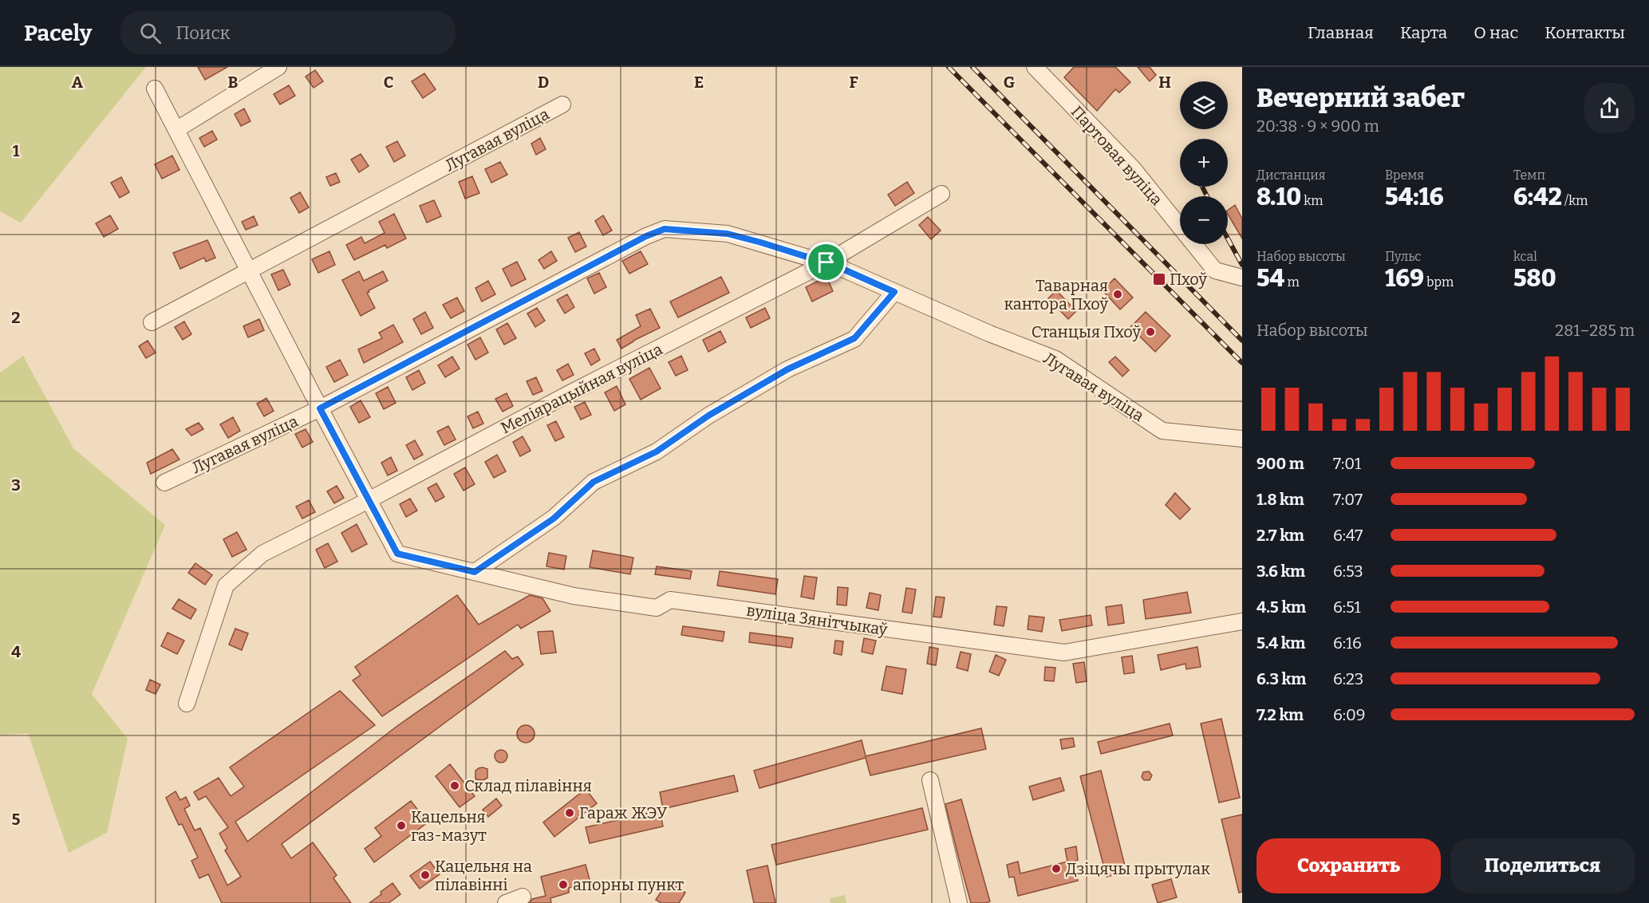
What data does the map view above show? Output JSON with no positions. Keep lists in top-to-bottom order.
{
  "streets": {
    "street": [
      "Лугавая вуліца",
      "Партовая вуліца",
      "Меліярацыйная вуліца",
      "вуліца Зянітчыкаў"
    ]
  },
  "crossings": [
    ["Лугавая вуліца", "Меліярацыйная вуліца"],
    ["Меліярацыйная вуліца", "вуліца Зянітчыкаў"]
  ],
  "places": {
    "transit": ["Пхоў"],
    "other": [
      "Таварная кантора Пхоў",
      "Станцыя Пхоў",
      "Склад пілавіння",
      "Гараж ЖЭУ",
      "Кацельня газ-мазут",
      "Дзіцячы прытулак",
      "Кацельня на пілавінні",
      "апорны пункт"
    ]
  },
  "page": {
    "header": "Pacely",
    "search": "Поиск",
    "nav": [
      "Главная",
      "Карта",
      "О нас",
      "Контакты"
    ],
    "heading": ["Вечерний забег", "20:38 · 9 × 900 m"],
    "map_buttons": ["+", "−"],
    "stats": [
      ["Дистанция", "8.10 km"],
      ["Время", "54:16"],
      ["Темп", "6:42 /km"],
      ["Набор высоты", "54 m"],
      ["Пульс", "169 bpm"],
      ["kcal", "580"]
    ],
    "chart": ["Набор высоты", "281–285 m"],
    "list": [
      {
        "name": "900 m",
        "note": "7:01"
      },
      {
        "name": "1.8 km",
        "note": "7:07"
      },
      {
        "name": "2.7 km",
        "note": "6:47"
      },
      {
        "name": "3.6 km",
        "note": "6:53"
      },
      {
        "name": "4.5 km",
        "note": "6:51"
      },
      {
        "name": "5.4 km",
        "note": "6:16"
      },
      {
        "name": "6.3 km",
        "note": "6:23"
      },
      {
        "name": "7.2 km",
        "note": "6:09"
      }
    ],
    "buttons": ["Сохранить", "Поделиться"]
  },
  "grid": {
    "columns": [
      "A",
      "B",
      "C",
      "D",
      "E",
      "F",
      "G",
      "H"
    ],
    "rows": [
      "1",
      "2",
      "3",
      "4",
      "5"
    ]
  }
}
